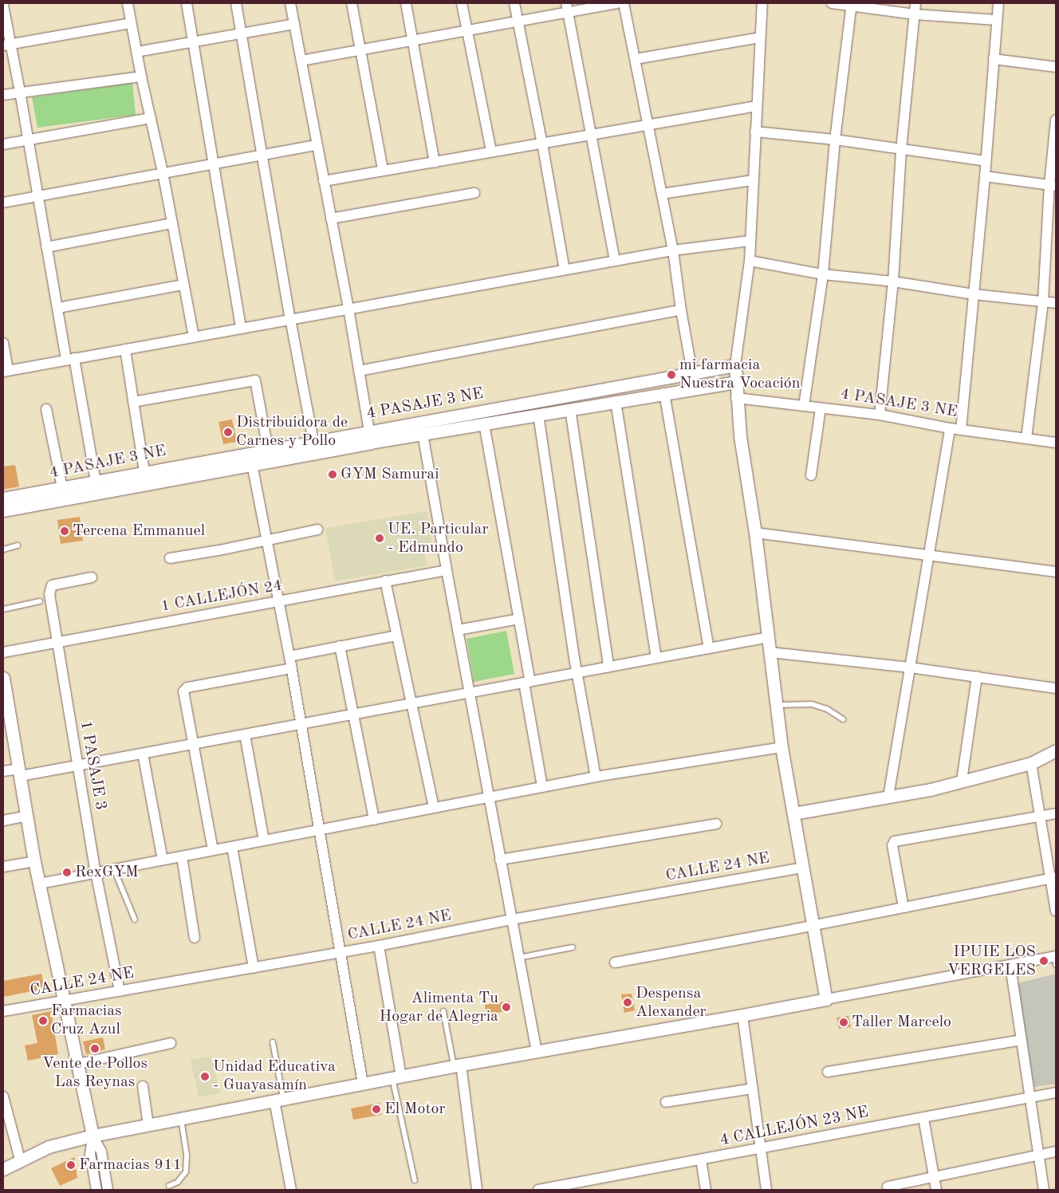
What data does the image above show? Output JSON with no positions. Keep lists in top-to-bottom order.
{
  "streets": {
    "street": [
      "4 PASAJE 3 NE",
      "1 CALLEJÓN 24",
      "1 PASAJE 3",
      "CALLE 24 NE",
      "4 CALLEJÓN 23 NE"
    ]
  },
  "crossings": [
    ["1 CALLEJÓN 24", "1 PASAJE 3"],
    ["1 PASAJE 3", "CALLE 24 NE"]
  ],
  "places": [
    "mi farmacia Nuestra Vocación",
    "Distribuidora de Carnes y Pollo",
    "GYM Samurai",
    "Tercena Emmanuel",
    "UE. Particular - Edmundo",
    "RexGYM",
    "IPUIE LOS VERGELES",
    "Despensa Alexander",
    "Alimenta Tu Hogar de Alegria",
    "Farmacias Cruz Azul",
    "Taller Marcelo",
    "Vente de Pollos Las Reynas",
    "Unidad Educativa - Guayasamín",
    "El Motor",
    "Farmacias 911"
  ]
}
